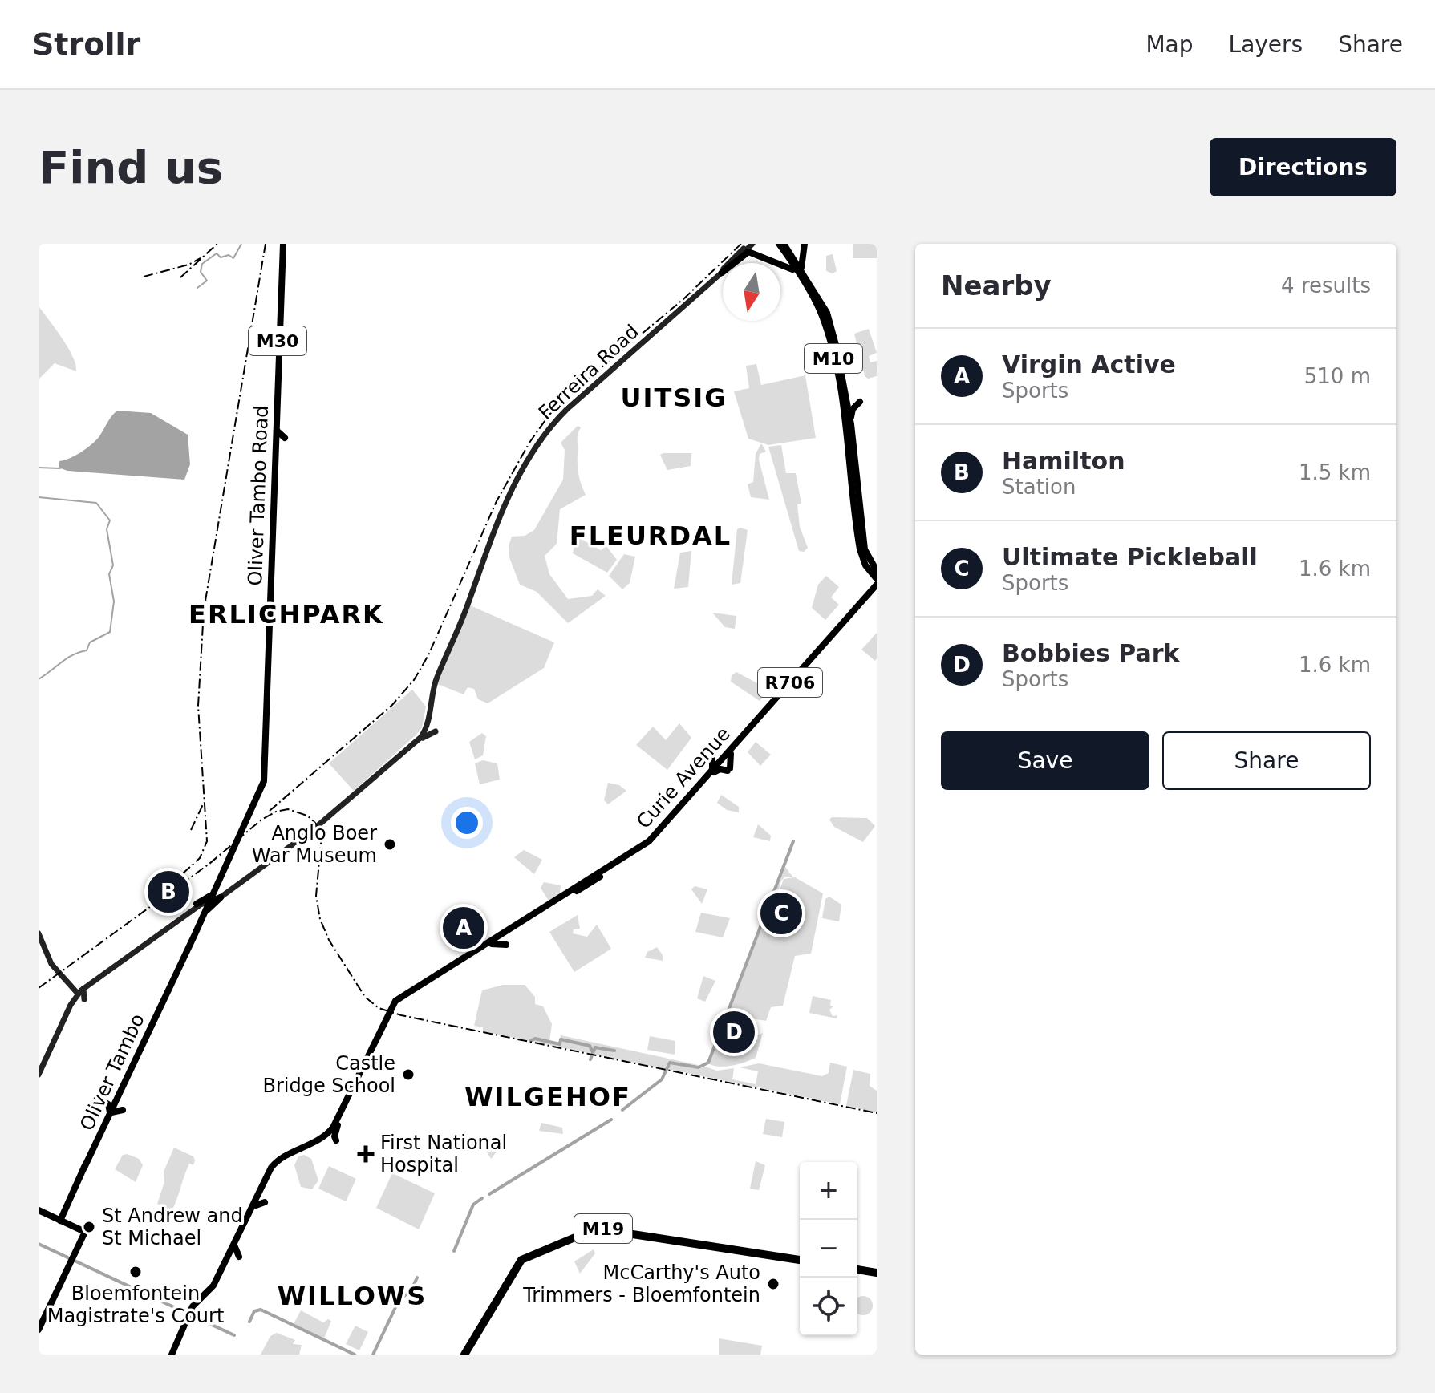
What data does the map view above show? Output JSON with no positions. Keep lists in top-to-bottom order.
{
  "streets": {
    "highway": ["M19"],
    "main road": [
      "M30",
      "M10",
      "Ferreira Road",
      "Oliver Tambo Road",
      "R706",
      "Curie Avenue",
      "Oliver Tambo"
    ]
  },
  "crossings": [
    ["Oliver Tambo Road", "Oliver Tambo"],
    ["R706", "Curie Avenue"]
  ],
  "districts": [
    "UITSIG",
    "FLEURDAL",
    "ERLICHPARK",
    "WILGEHOF",
    "WILLOWS"
  ],
  "places": {
    "other": [
      "Anglo Boer War Museum",
      "Castle Bridge School",
      "St Andrew and St Michael",
      "Bloemfontein Magistrate's Court",
      "McCarthy's Auto Trimmers - Bloemfontein"
    ],
    "health": ["First National Hospital"]
  },
  "north": "bottom",
  "page": {
    "header": "Strollr",
    "nav": ["Map", "Layers", "Share"],
    "buttons": [
      "Directions",
      ["Save", "Share"]
    ],
    "title": "Find us",
    "heading": ["Nearby", "4 results"],
    "list": [
      {
        "mark": "A",
        "name": "Virgin Active",
        "note": "Sports",
        "value": "510 m"
      },
      {
        "mark": "B",
        "name": "Hamilton",
        "note": "Station",
        "value": "1.5 km"
      },
      {
        "mark": "C",
        "name": "Ultimate Pickleball",
        "note": "Sports",
        "value": "1.6 km"
      },
      {
        "mark": "D",
        "name": "Bobbies Park",
        "note": "Sports",
        "value": "1.6 km"
      }
    ],
    "pins": [
      "B",
      "C",
      "A",
      "D"
    ],
    "map_buttons": ["+", "−"]
  }
}
